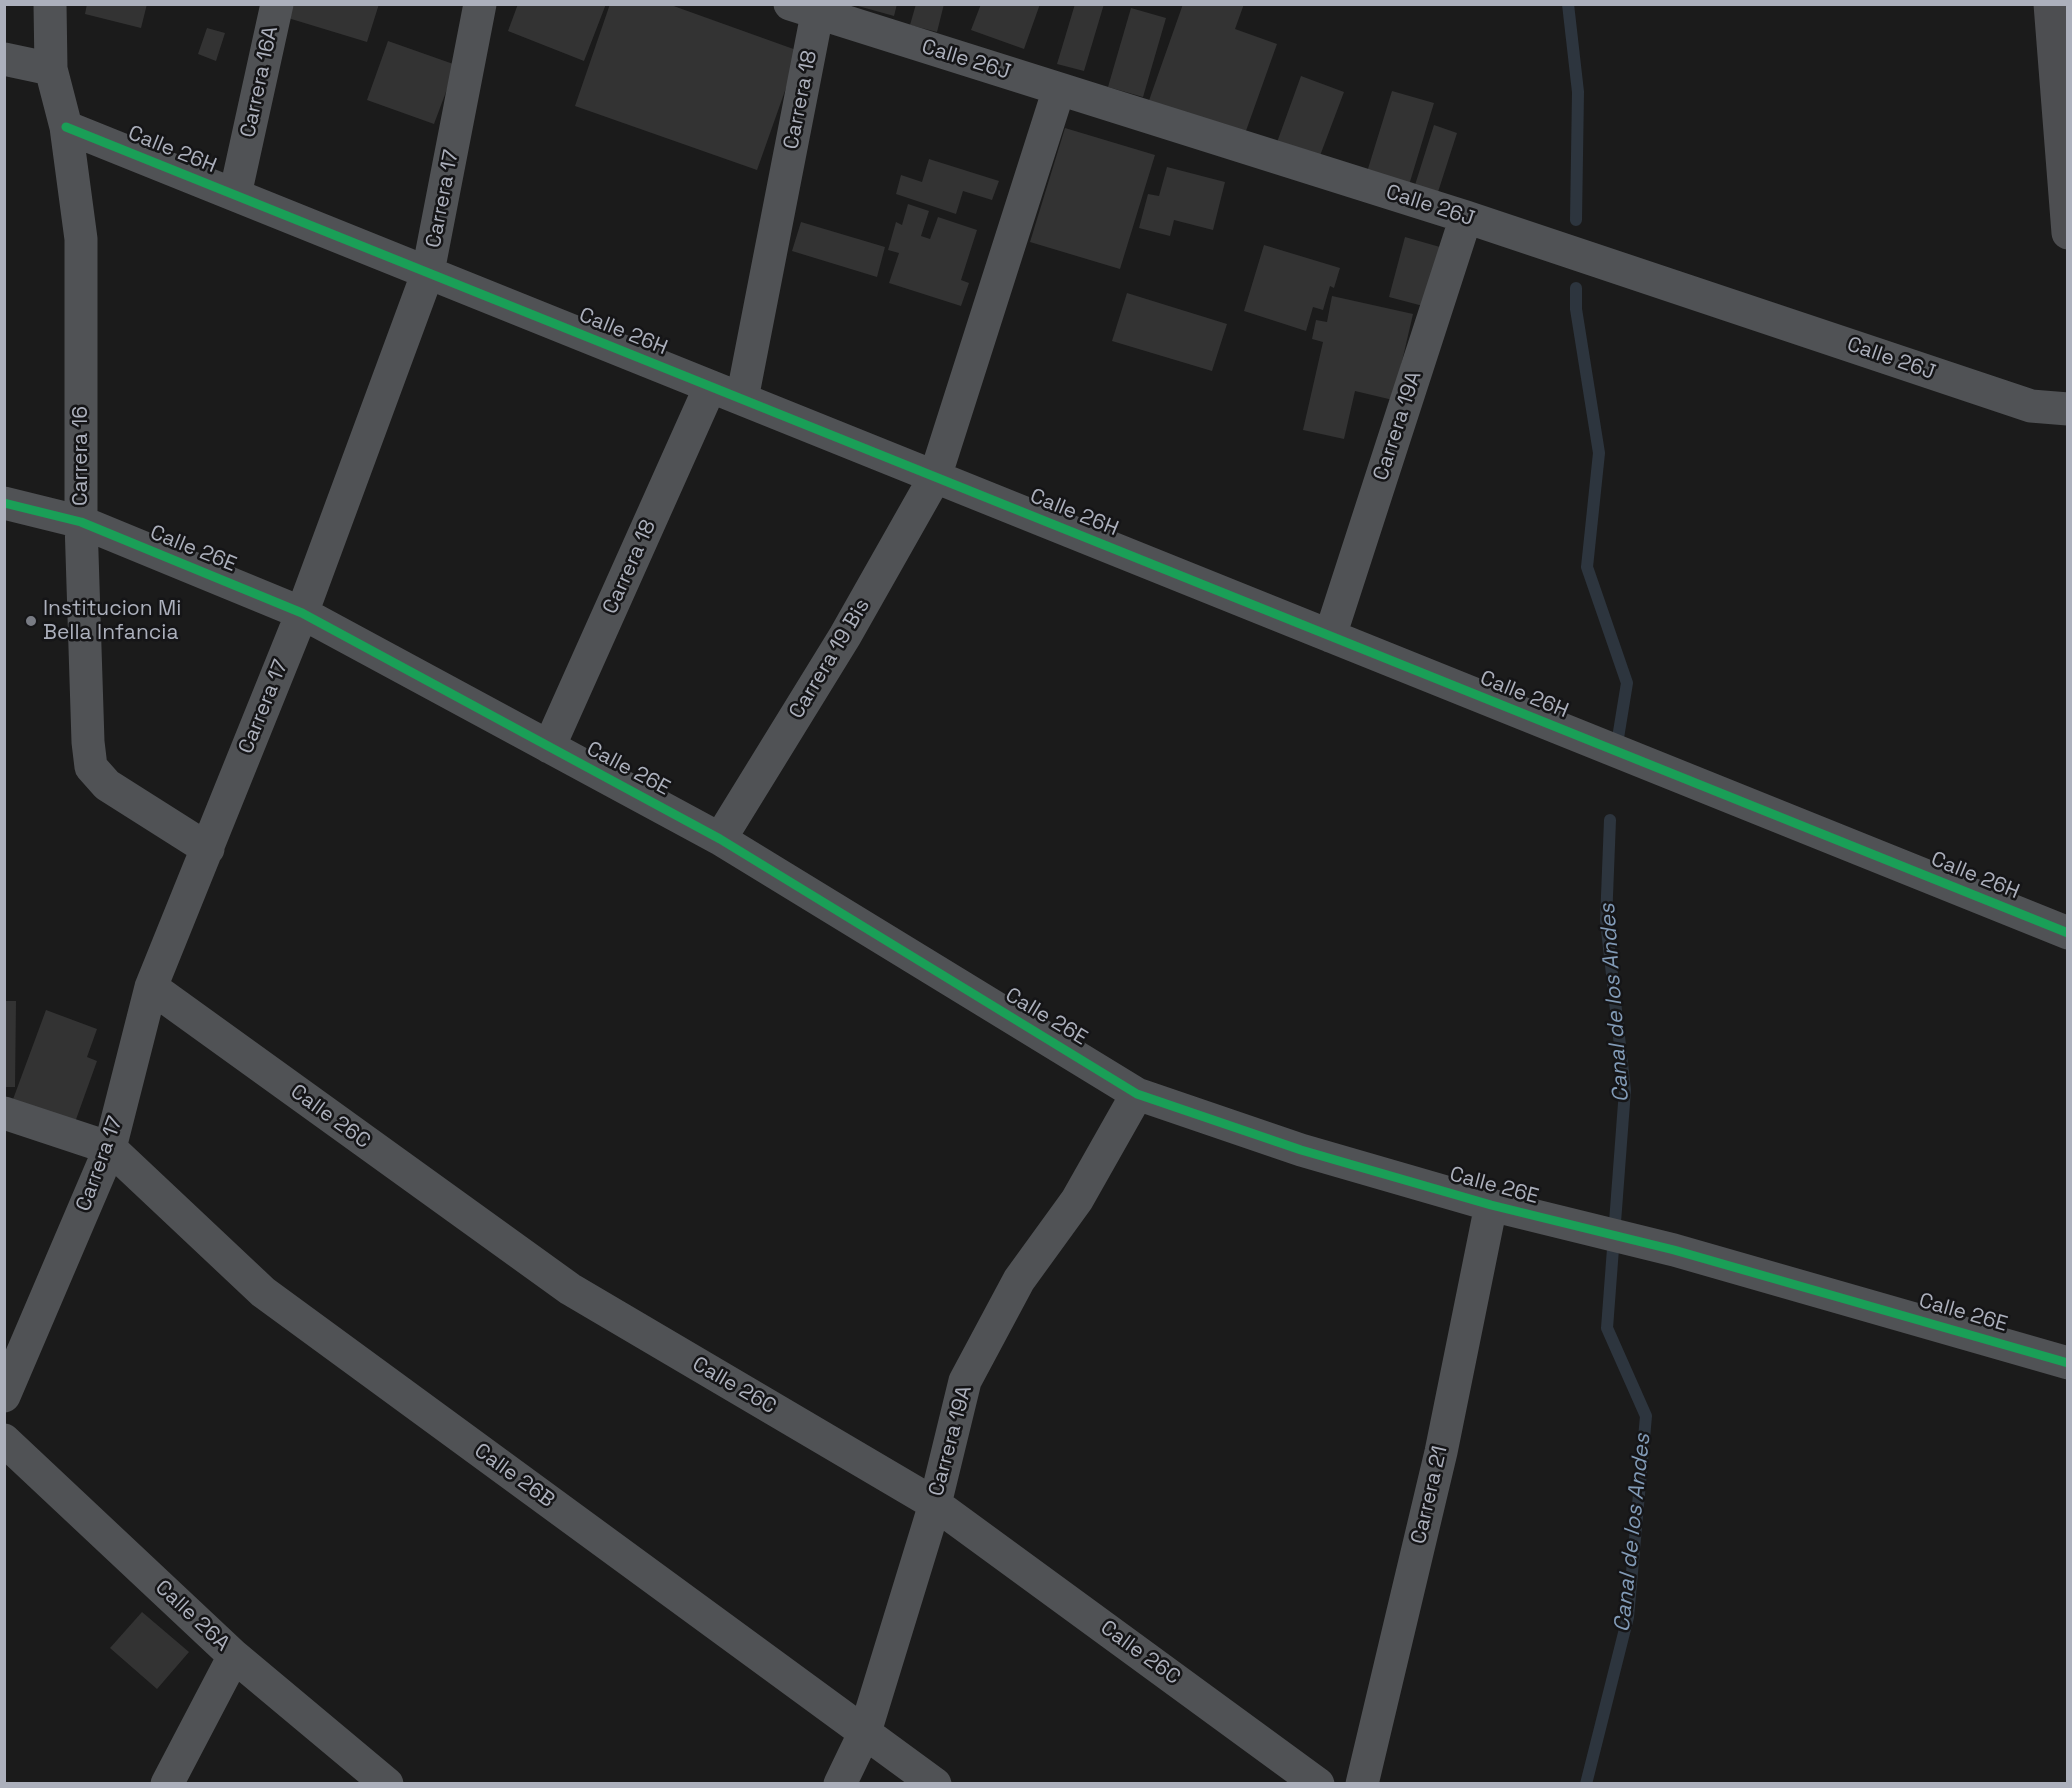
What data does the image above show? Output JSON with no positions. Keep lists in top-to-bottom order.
{
  "streets": {
    "street": [
      "Calle 26J",
      "Carrera 16A",
      "Carrera 18",
      "Calle 26H",
      "Carrera 17",
      "Carrera 19A",
      "Carrera 16",
      "Calle 26E",
      "Carrera 19 Bis",
      "Calle 26C",
      "Calle 26B",
      "Carrera 21",
      "Calle 26A"
    ]
  },
  "crossings": [
    ["Calle 26J", "Carrera 18"],
    ["Calle 26J", "Carrera 19A"],
    ["Calle 26J", "Carrera 19 Bis"],
    ["Carrera 16A", "Calle 26H"],
    ["Carrera 18", "Calle 26H"],
    ["Carrera 18", "Calle 26E"],
    ["Calle 26H", "Carrera 17"],
    ["Calle 26H", "Carrera 19A"],
    ["Calle 26H", "Carrera 16"],
    ["Calle 26H", "Carrera 19 Bis"],
    ["Carrera 17", "Carrera 16"],
    ["Carrera 17", "Calle 26E"],
    ["Carrera 17", "Calle 26C"],
    ["Carrera 17", "Calle 26B"],
    ["Carrera 19A", "Calle 26E"],
    ["Carrera 19A", "Calle 26C"],
    ["Carrera 19A", "Calle 26B"],
    ["Carrera 16", "Calle 26E"],
    ["Calle 26E", "Carrera 19 Bis"],
    ["Calle 26E", "Carrera 21"]
  ],
  "water": ["Canal de los Andes"],
  "places": ["Institucion Mi Bella Infancia"]
}
